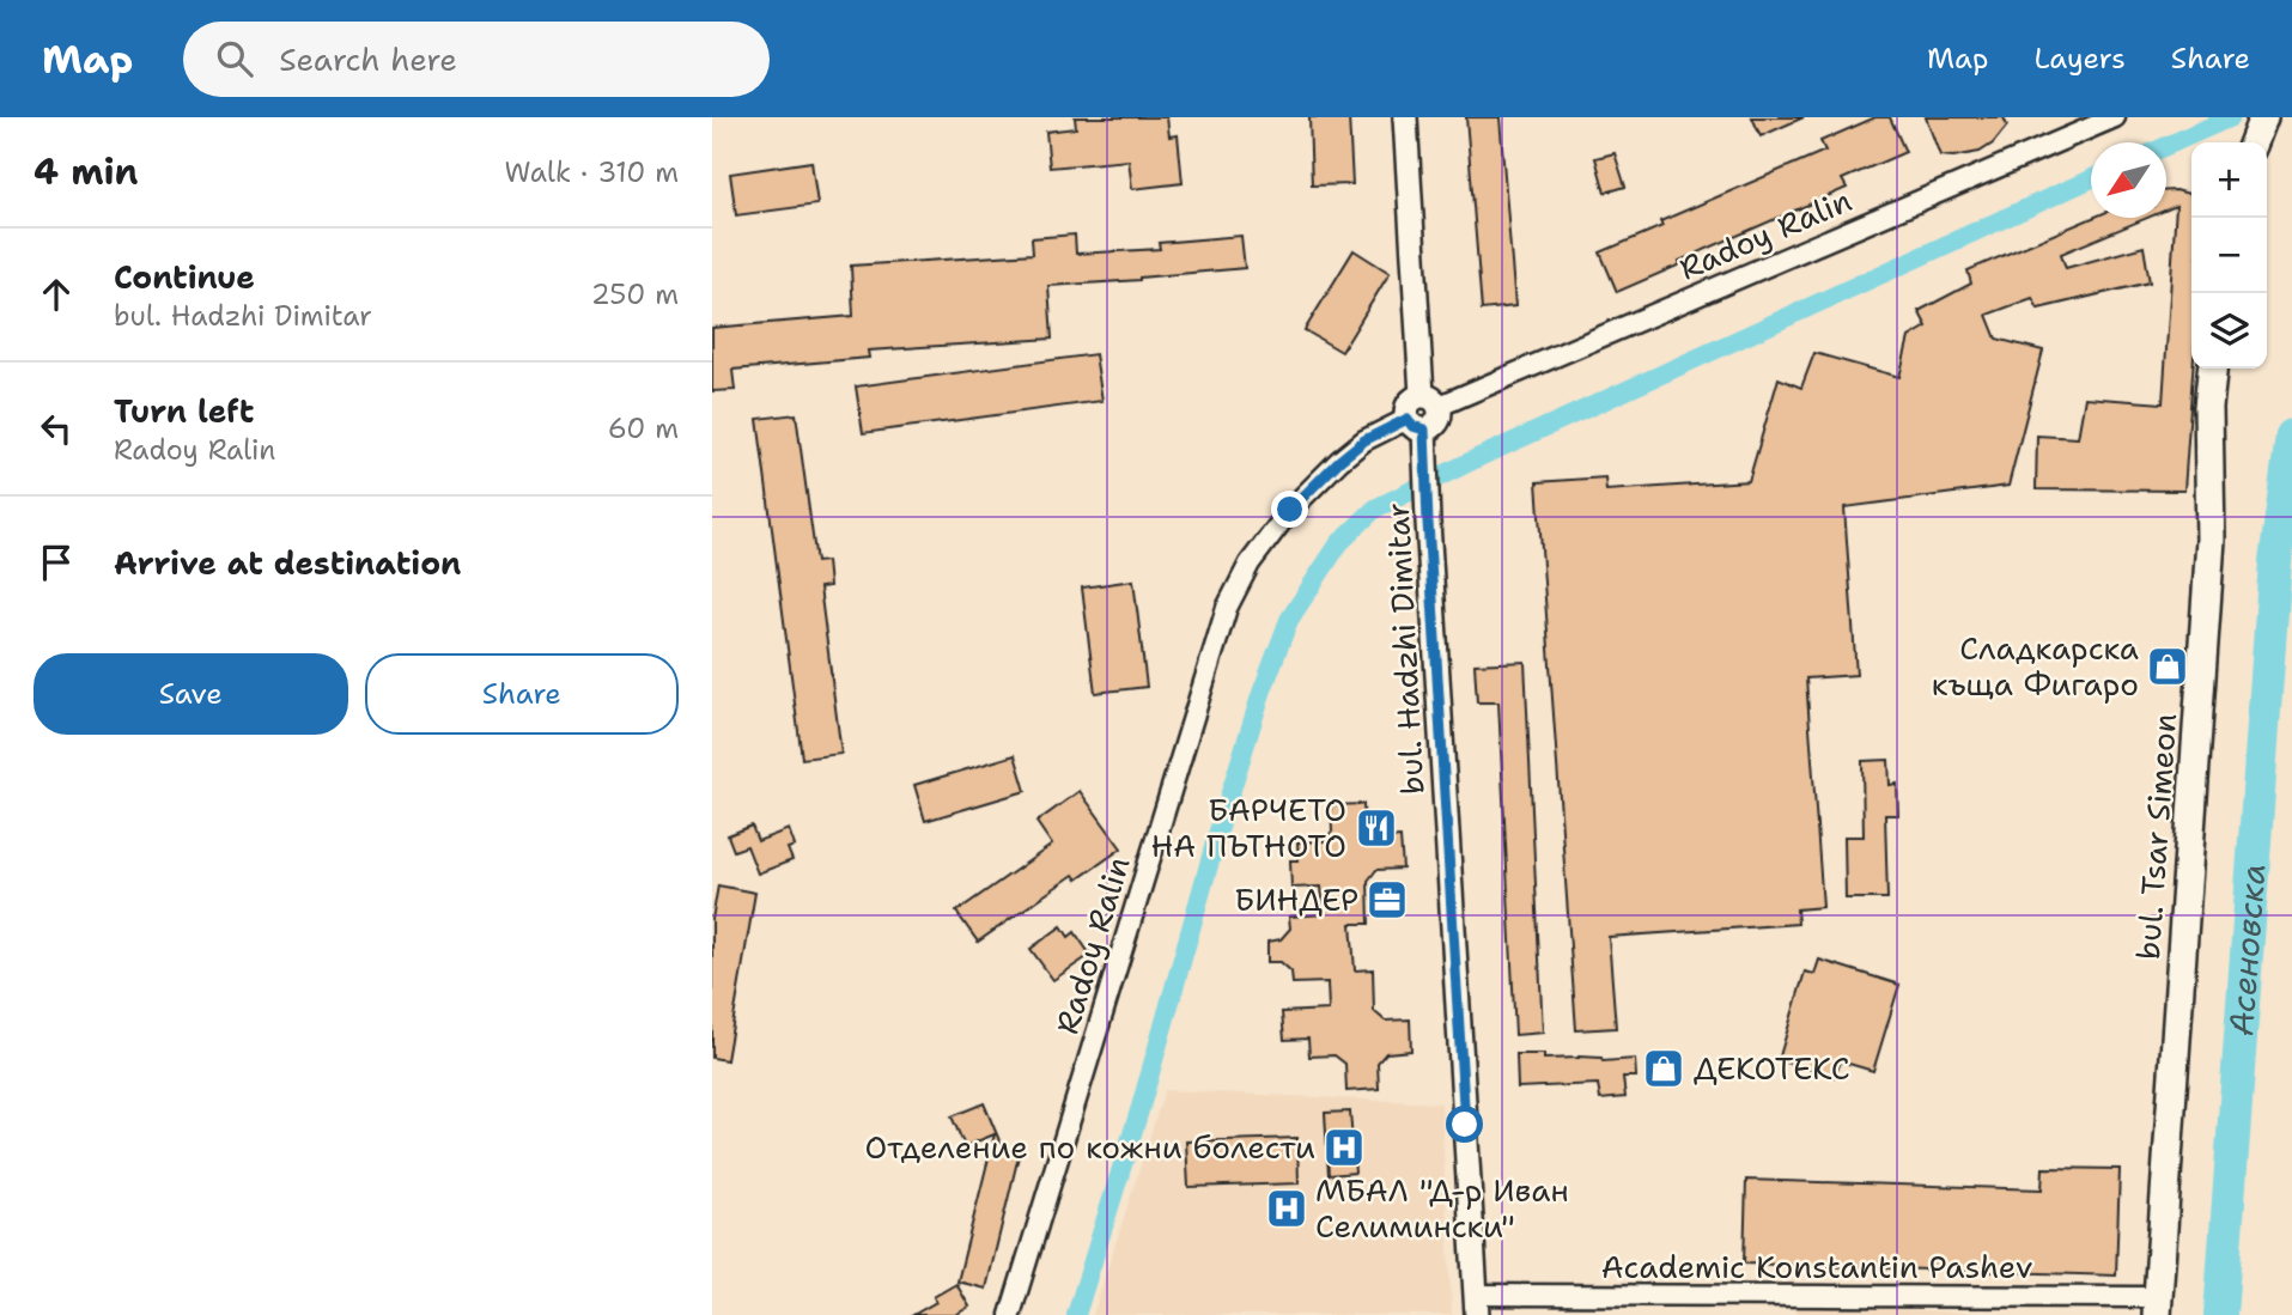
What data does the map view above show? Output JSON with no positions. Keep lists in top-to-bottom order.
{
  "streets": {
    "main road": ["bul. Tsar Simeon"],
    "street": ["Radoy Ralin", "bul. Hadzhi Dimitar", "Academic Konstantin Pashev"]
  },
  "crossings": [
    ["Radoy Ralin", "bul. Hadzhi Dimitar"],
    ["bul. Hadzhi Dimitar", "Academic Konstantin Pashev"],
    ["bul. Tsar Simeon", "Academic Konstantin Pashev"]
  ],
  "water": ["Асеновска"],
  "places": {
    "shop": ["Сладкарска къща Фигаро", "ДЕКОТЕКС"],
    "restaurant": ["БАРЧЕТО НА ПЪТНОТО"],
    "office": ["БИНДЕР"],
    "hospital": ["Отделение по кожни болести", "МБАЛ \"Д-р Иван Селимински\""]
  },
  "north": "bottom left",
  "page": {
    "header": "Map",
    "search": "Search here",
    "nav": ["Map", "Layers", "Share"],
    "heading": ["4 min", "Walk · 310 m"],
    "map_buttons": ["+", "−"],
    "list": [
      ["Continue", "bul. Hadzhi Dimitar", "250 m"],
      ["Turn left", "Radoy Ralin", "60 m"],
      "Arrive at destination"
    ],
    "buttons": ["Save", "Share"]
  }
}
